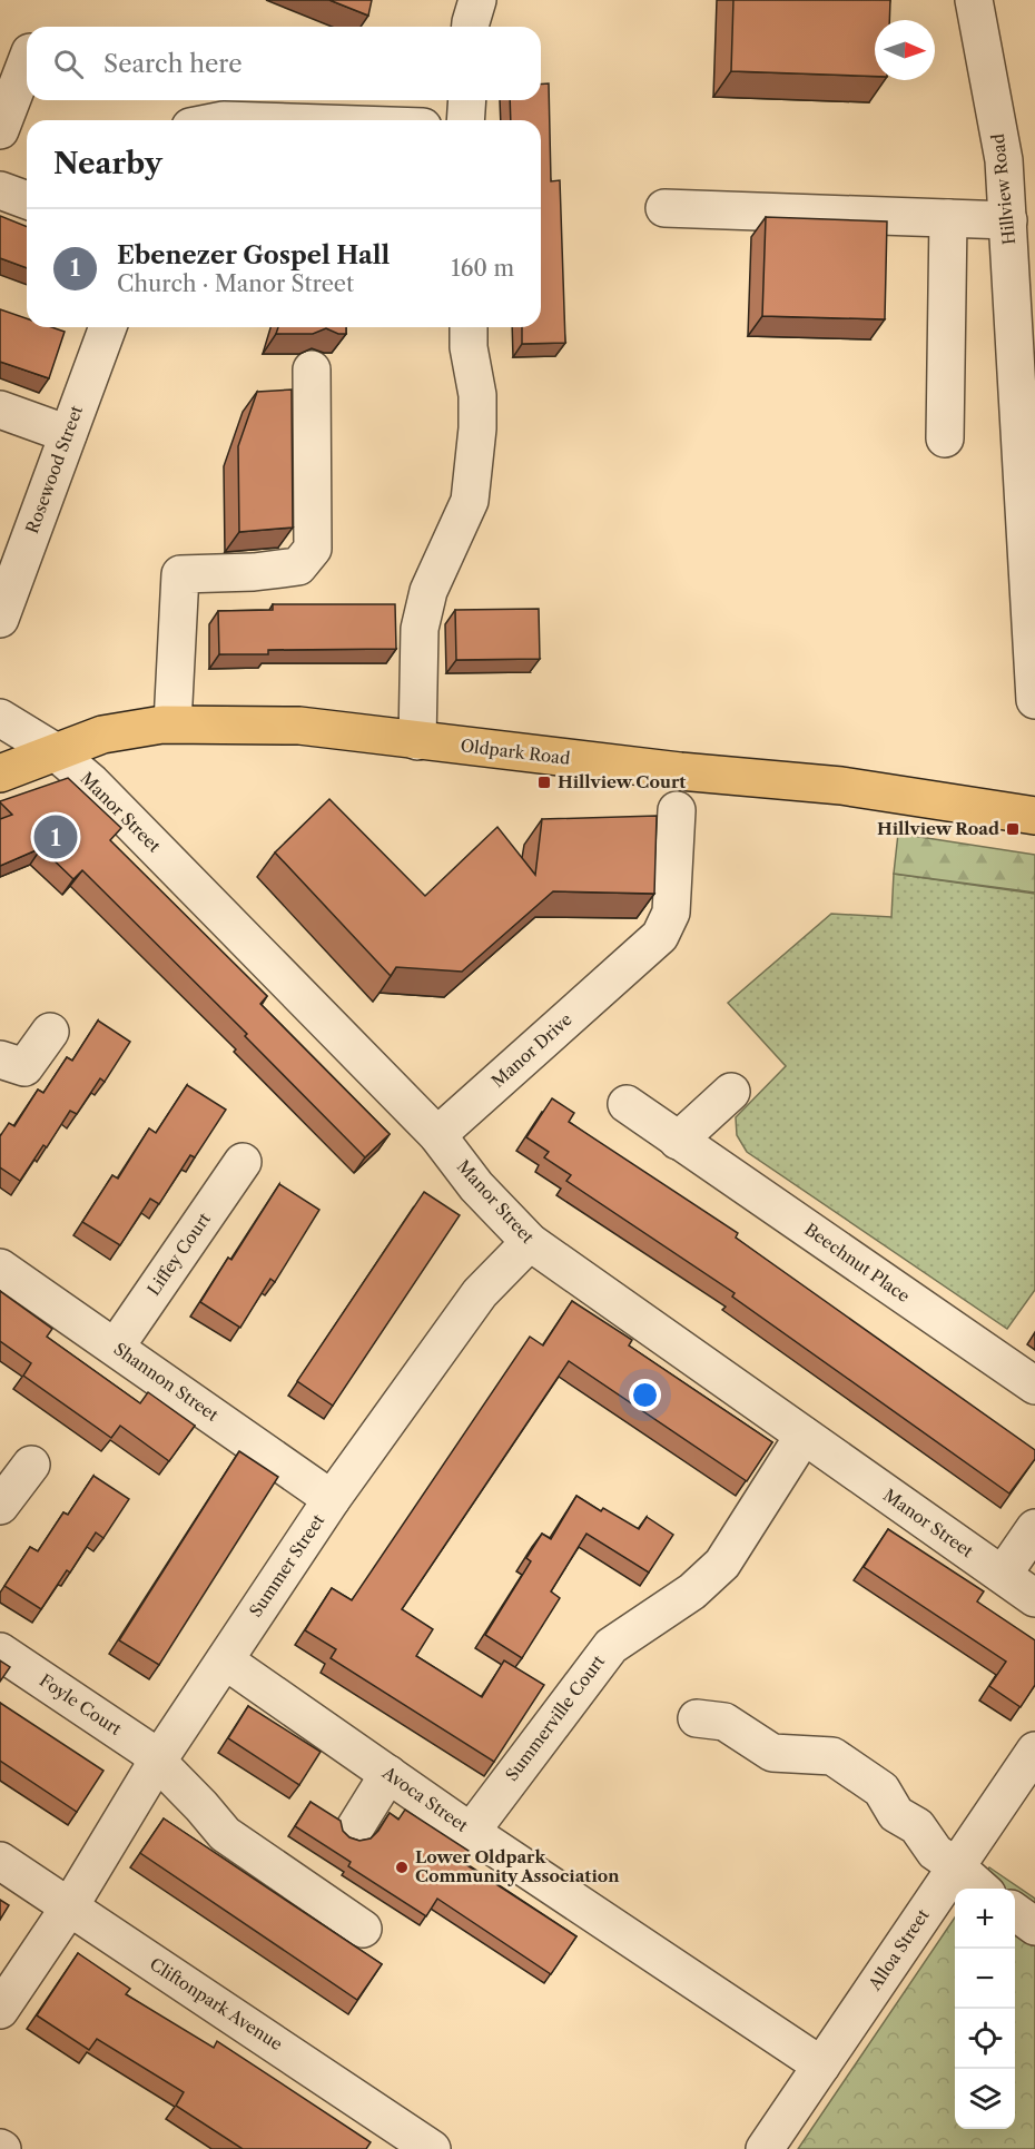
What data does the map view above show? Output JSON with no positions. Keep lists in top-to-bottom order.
{
  "streets": {
    "main road": ["Oldpark Road"],
    "street": [
      "Hillview Road",
      "Rosewood Street",
      "Manor Street",
      "Manor Drive",
      "Liffey Court",
      "Beechnut Place",
      "Shannon Street",
      "Summer Street",
      "Foyle Court",
      "Summerville Court",
      "Avoca Street",
      "Alloa Street",
      "Cliftonpark Avenue"
    ]
  },
  "crossings": [
    ["Oldpark Road", "Manor Street"],
    ["Manor Street", "Manor Drive"],
    ["Manor Street", "Summer Street"],
    ["Manor Street", "Summerville Court"],
    ["Liffey Court", "Shannon Street"],
    ["Shannon Street", "Summer Street"],
    ["Summer Street", "Foyle Court"],
    ["Summer Street", "Avoca Street"],
    ["Summer Street", "Cliftonpark Avenue"],
    ["Summerville Court", "Avoca Street"],
    ["Avoca Street", "Alloa Street"]
  ],
  "places": {
    "transit": ["Hillview Court", "Hillview Road"],
    "other": ["Lower Oldpark Community Association"]
  },
  "north": "right",
  "page": {
    "search": "Search here",
    "heading": "Nearby",
    "list": [
      {
        "mark": "1",
        "name": "Ebenezer Gospel Hall",
        "note": "Church · Manor Street",
        "value": "160 m"
      }
    ],
    "pins": "1",
    "map_buttons": ["+", "−"]
  }
}
